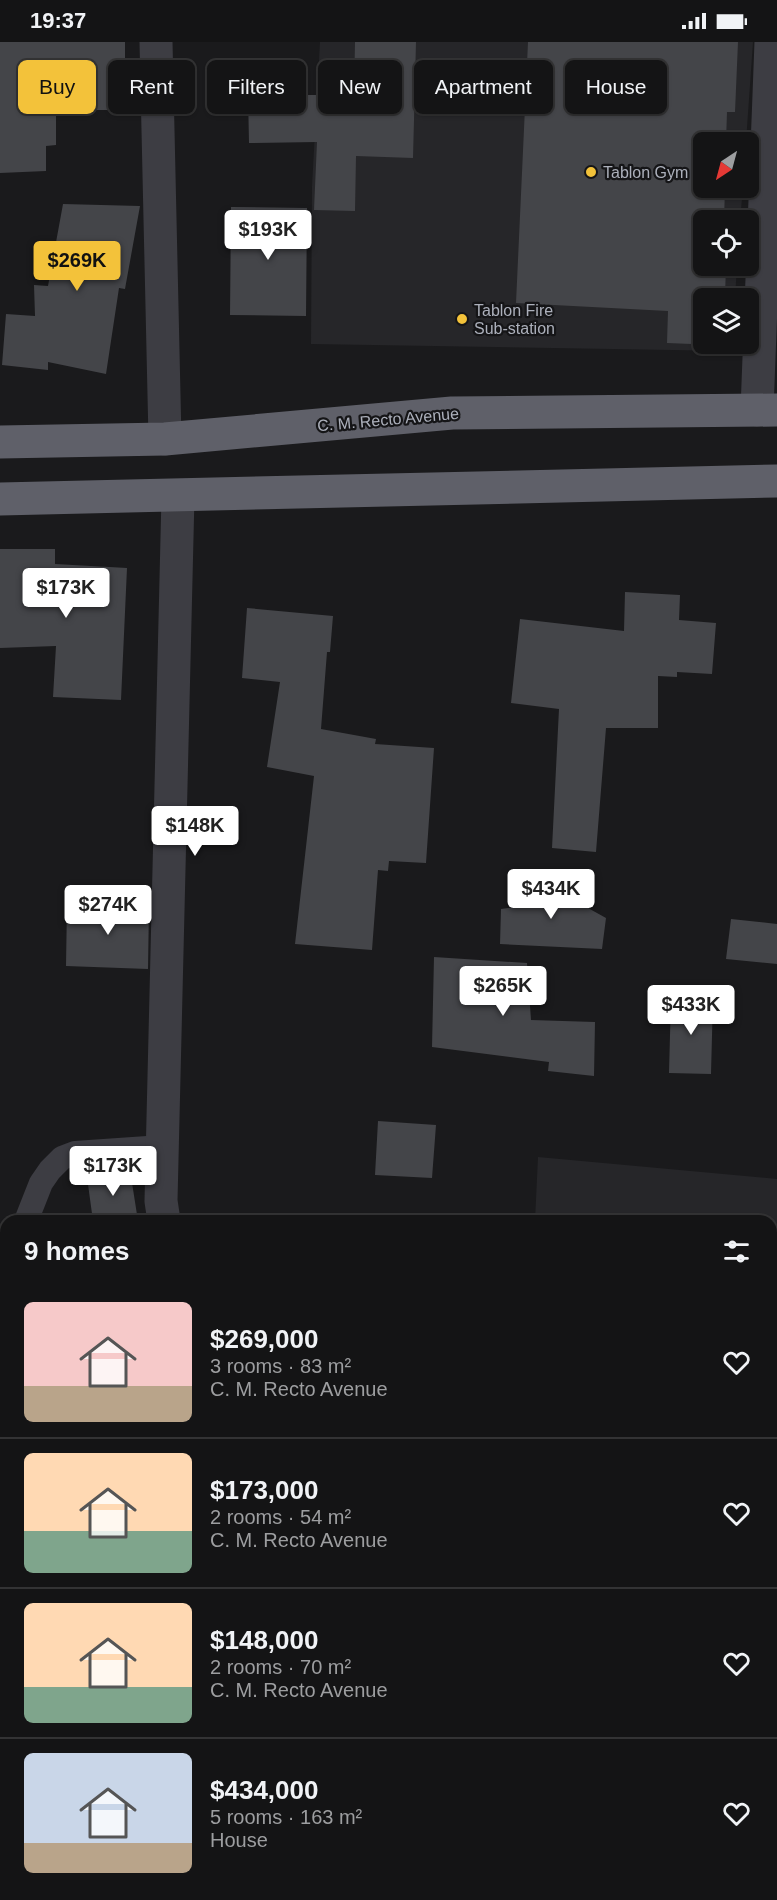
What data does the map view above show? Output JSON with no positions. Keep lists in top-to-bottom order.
{
  "streets": {
    "highway": ["C. M. Recto Avenue"]
  },
  "places": ["Tablon Gym", "Tablon Fire Sub-station"],
  "north": "bottom left",
  "page": {
    "status": "19:37",
    "chip": [
      "Buy",
      "Rent",
      "Filters",
      "New",
      "Apartment",
      "House"
    ],
    "price": [
      "$193K",
      "$269K",
      "$173K",
      "$148K",
      "$434K",
      "$274K",
      "$265K",
      "$433K",
      "$173K"
    ],
    "heading": "9 homes",
    "list": [
      {
        "name": "$269,000",
        "note": "3 rooms · 83 m² · C. M. Recto Avenue"
      },
      {
        "name": "$173,000",
        "note": "2 rooms · 54 m² · C. M. Recto Avenue"
      },
      {
        "name": "$148,000",
        "note": "2 rooms · 70 m² · C. M. Recto Avenue"
      },
      {
        "name": "$434,000",
        "note": "5 rooms · 163 m² · House"
      }
    ]
  }
}
